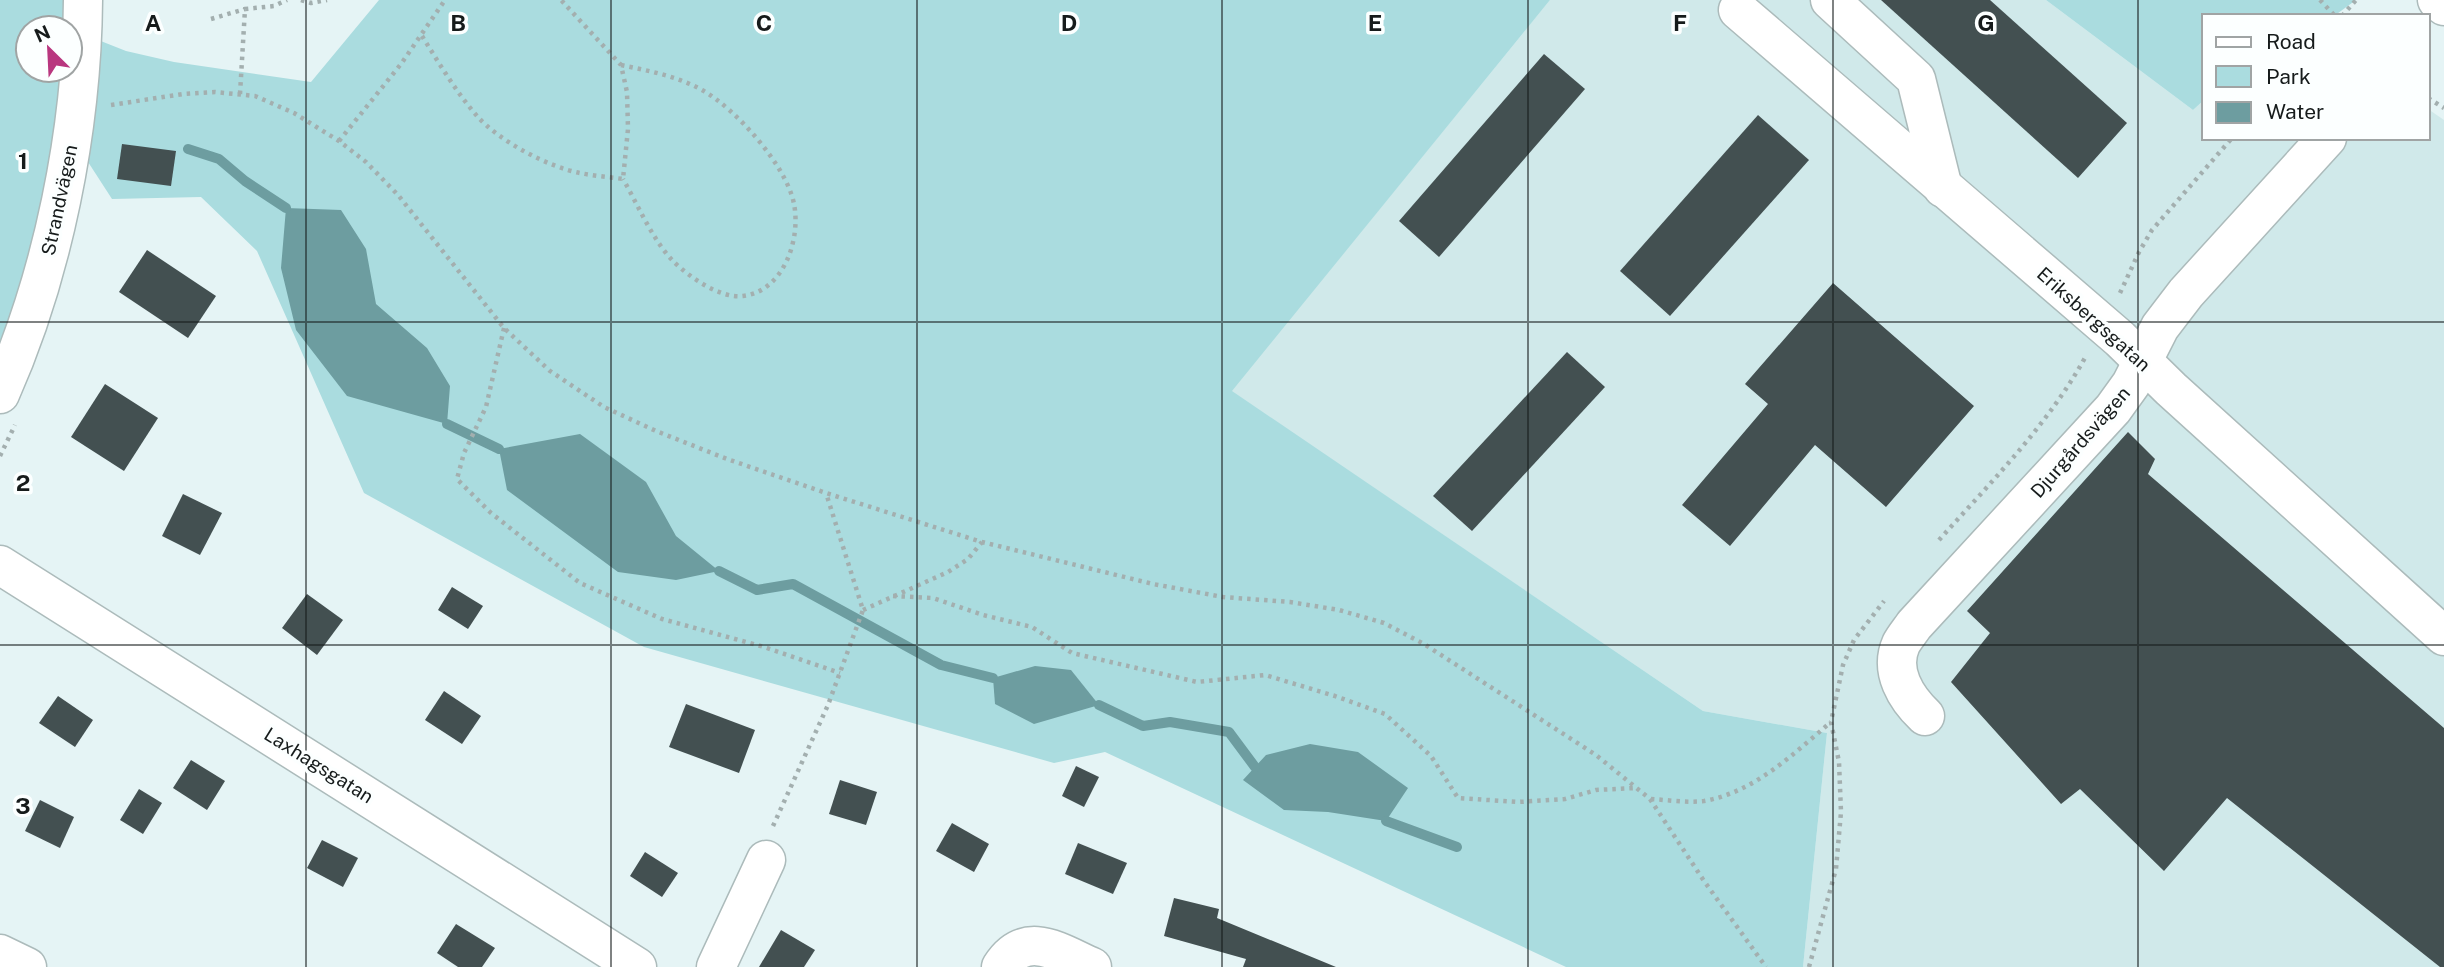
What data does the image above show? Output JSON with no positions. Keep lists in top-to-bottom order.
{
  "streets": {
    "street": [
      "Strandvägen",
      "Eriksbergsgatan",
      "Djurgårdsvägen",
      "Laxhagsgatan"
    ]
  },
  "crossings": [
    ["Eriksbergsgatan", "Djurgårdsvägen"]
  ],
  "legend": ["Road", "Park", "Water"],
  "north": "top left",
  "grid": {
    "columns": [
      "A",
      "B",
      "C",
      "D",
      "E",
      "F",
      "G"
    ],
    "rows": ["1", "2", "3"]
  }
}
